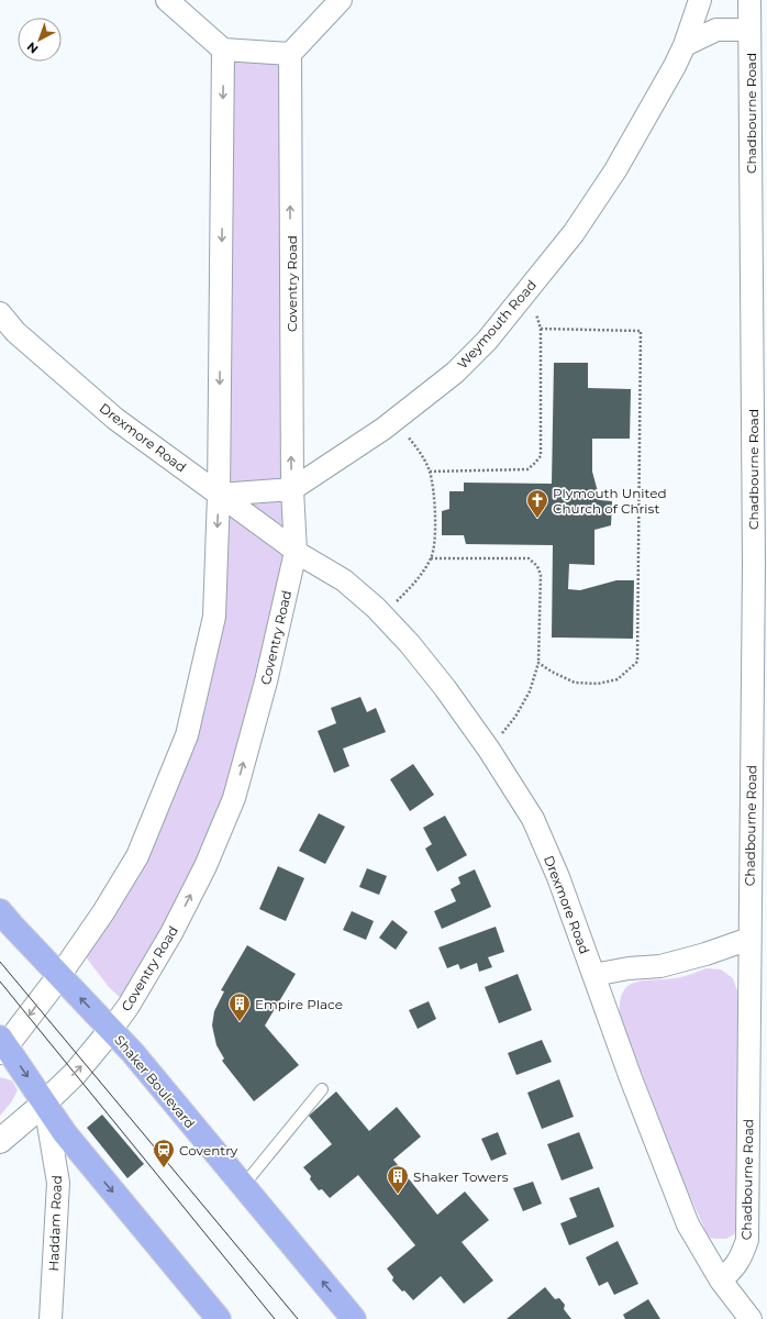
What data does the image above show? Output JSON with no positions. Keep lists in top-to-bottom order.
{
  "streets": {
    "main road": ["Shaker Boulevard"],
    "street": [
      "Chadbourne Road",
      "Coventry Road",
      "Weymouth Road",
      "Drexmore Road",
      "Haddam Road"
    ]
  },
  "crossings": [
    ["Chadbourne Road", "Drexmore Road"],
    ["Coventry Road", "Weymouth Road"],
    ["Coventry Road", "Drexmore Road"],
    ["Coventry Road", "Shaker Boulevard"],
    ["Coventry Road", "Haddam Road"],
    ["Weymouth Road", "Drexmore Road"]
  ],
  "places": {
    "church": ["Plymouth United Church of Christ"],
    "building": ["Empire Place", "Shaker Towers"],
    "station": ["Coventry"]
  },
  "north": "bottom left"
}
